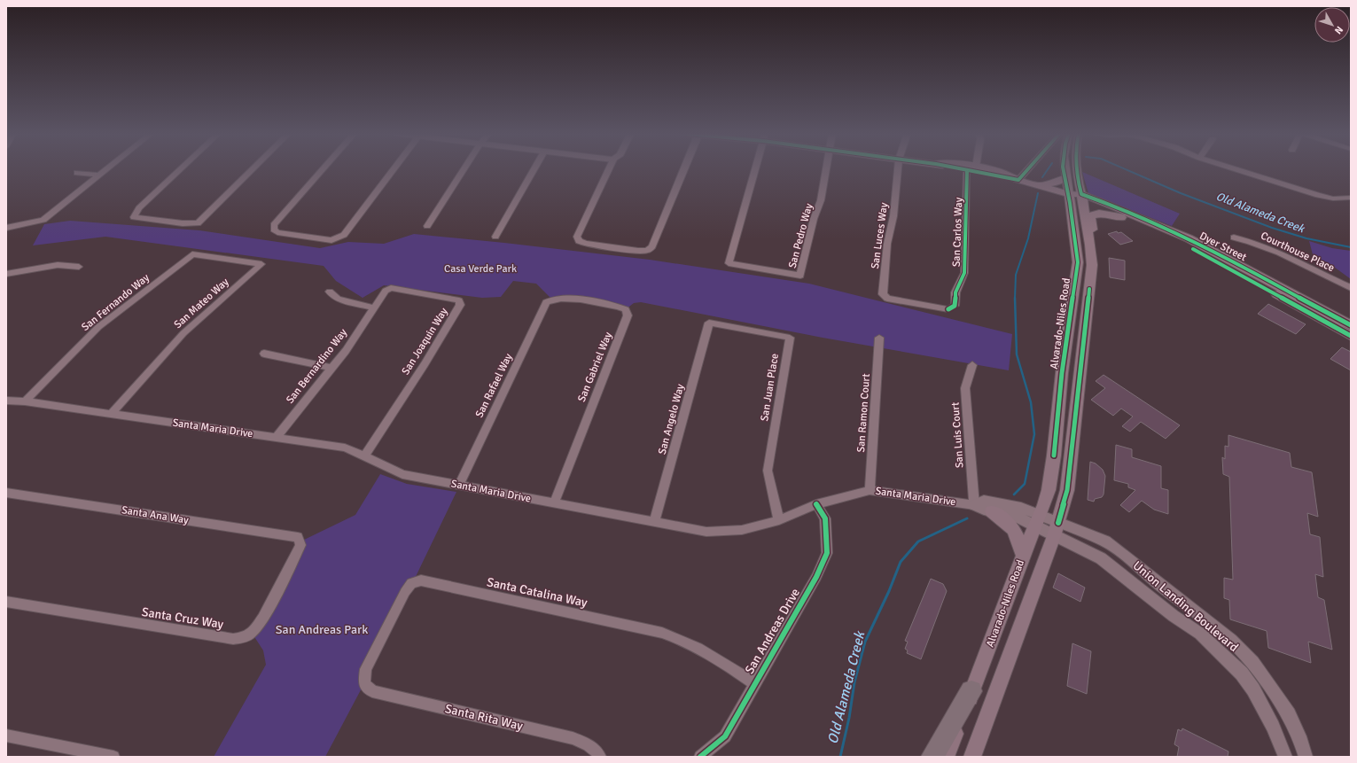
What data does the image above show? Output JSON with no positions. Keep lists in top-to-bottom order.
{
  "streets": {
    "main road": ["Dyer Street", "Alvarado-Niles Road"],
    "street": [
      "San Carlos Way",
      "San Pedro Way",
      "San Luces Way",
      "Courthouse Place",
      "San Fernando Way",
      "San Mateo Way",
      "San Joaquin Way",
      "San Bernardino Way",
      "San Gabriel Way",
      "San Rafael Way",
      "San Juan Place",
      "San Ramon Court",
      "San Angelo Way",
      "Santa Maria Drive",
      "San Luis Court",
      "Santa Ana Way",
      "Santa Catalina Way",
      "Union Landing Boulevard",
      "Santa Cruz Way",
      "San Andreas Drive",
      "Santa Rita Way"
    ]
  },
  "crossings": [
    ["San Carlos Way", "San Luces Way"],
    ["San Carlos Way", "Dyer Street"],
    ["Dyer Street", "Alvarado-Niles Road"],
    ["San Fernando Way", "San Mateo Way"],
    ["San Fernando Way", "Santa Maria Drive"],
    ["San Mateo Way", "Santa Maria Drive"],
    ["Alvarado-Niles Road", "Santa Maria Drive"],
    ["Alvarado-Niles Road", "Union Landing Boulevard"],
    ["San Joaquin Way", "San Bernardino Way"],
    ["San Joaquin Way", "Santa Maria Drive"],
    ["San Bernardino Way", "Santa Maria Drive"],
    ["San Gabriel Way", "San Rafael Way"],
    ["San Gabriel Way", "Santa Maria Drive"],
    ["San Rafael Way", "Santa Maria Drive"],
    ["San Juan Place", "San Angelo Way"],
    ["San Juan Place", "Santa Maria Drive"],
    ["San Ramon Court", "Santa Maria Drive"],
    ["San Angelo Way", "Santa Maria Drive"],
    ["Santa Maria Drive", "San Luis Court"],
    ["Santa Maria Drive", "Union Landing Boulevard"],
    ["Santa Maria Drive", "San Andreas Drive"],
    ["Santa Ana Way", "Santa Cruz Way"],
    ["Santa Catalina Way", "San Andreas Drive"],
    ["Santa Catalina Way", "Santa Rita Way"]
  ],
  "water": ["Old Alameda Creek"],
  "parks": ["Casa Verde Park", "San Andreas Park"],
  "north": "bottom right"
}
